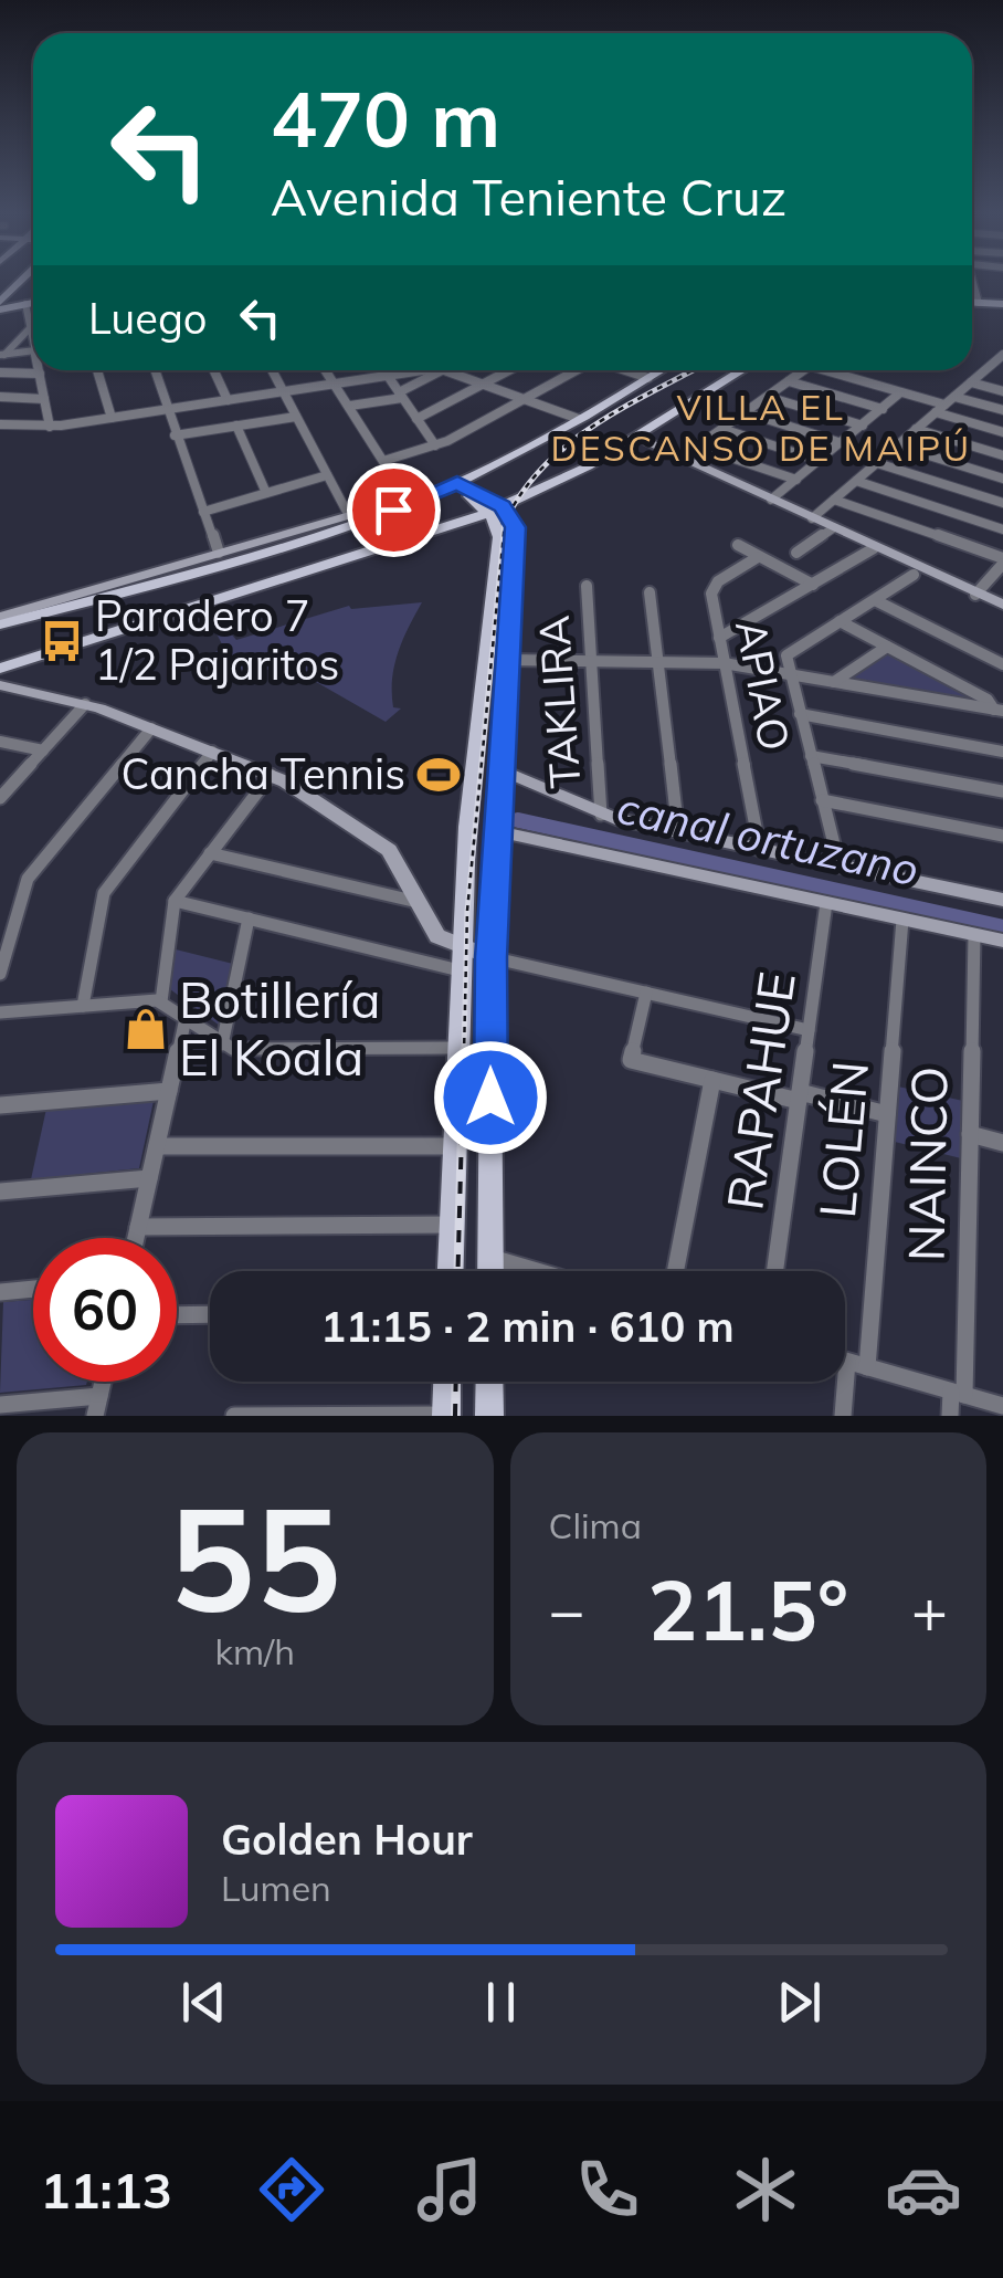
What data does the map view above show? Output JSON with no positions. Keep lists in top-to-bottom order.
{
  "streets": {
    "street": [
      "APIAO",
      "TAKLIRA",
      "RAPAHUE",
      "LOLÉN",
      "NAINCO"
    ]
  },
  "districts": ["VILLA EL DESCANSO DE MAIPÚ"],
  "water": ["canal ortuzano"],
  "places": {
    "bus stop": ["Paradero 7 1/2 Pajaritos"],
    "sports": ["Cancha Tennis"],
    "shop": ["Botillería El Koala"]
  },
  "page": {
    "turn": ["470 m", "Avenida Teniente Cruz"],
    "then": "Luego",
    "limit": "60",
    "trip": "11:15 · 2 min · 610 m",
    "tile": [
      ["55", "km/h"],
      "Clima"
    ],
    "heat": ["−", "21.5°", "+"],
    "song": ["Golden Hour", "Lumen"],
    "tabs": "11:13"
  }
}
